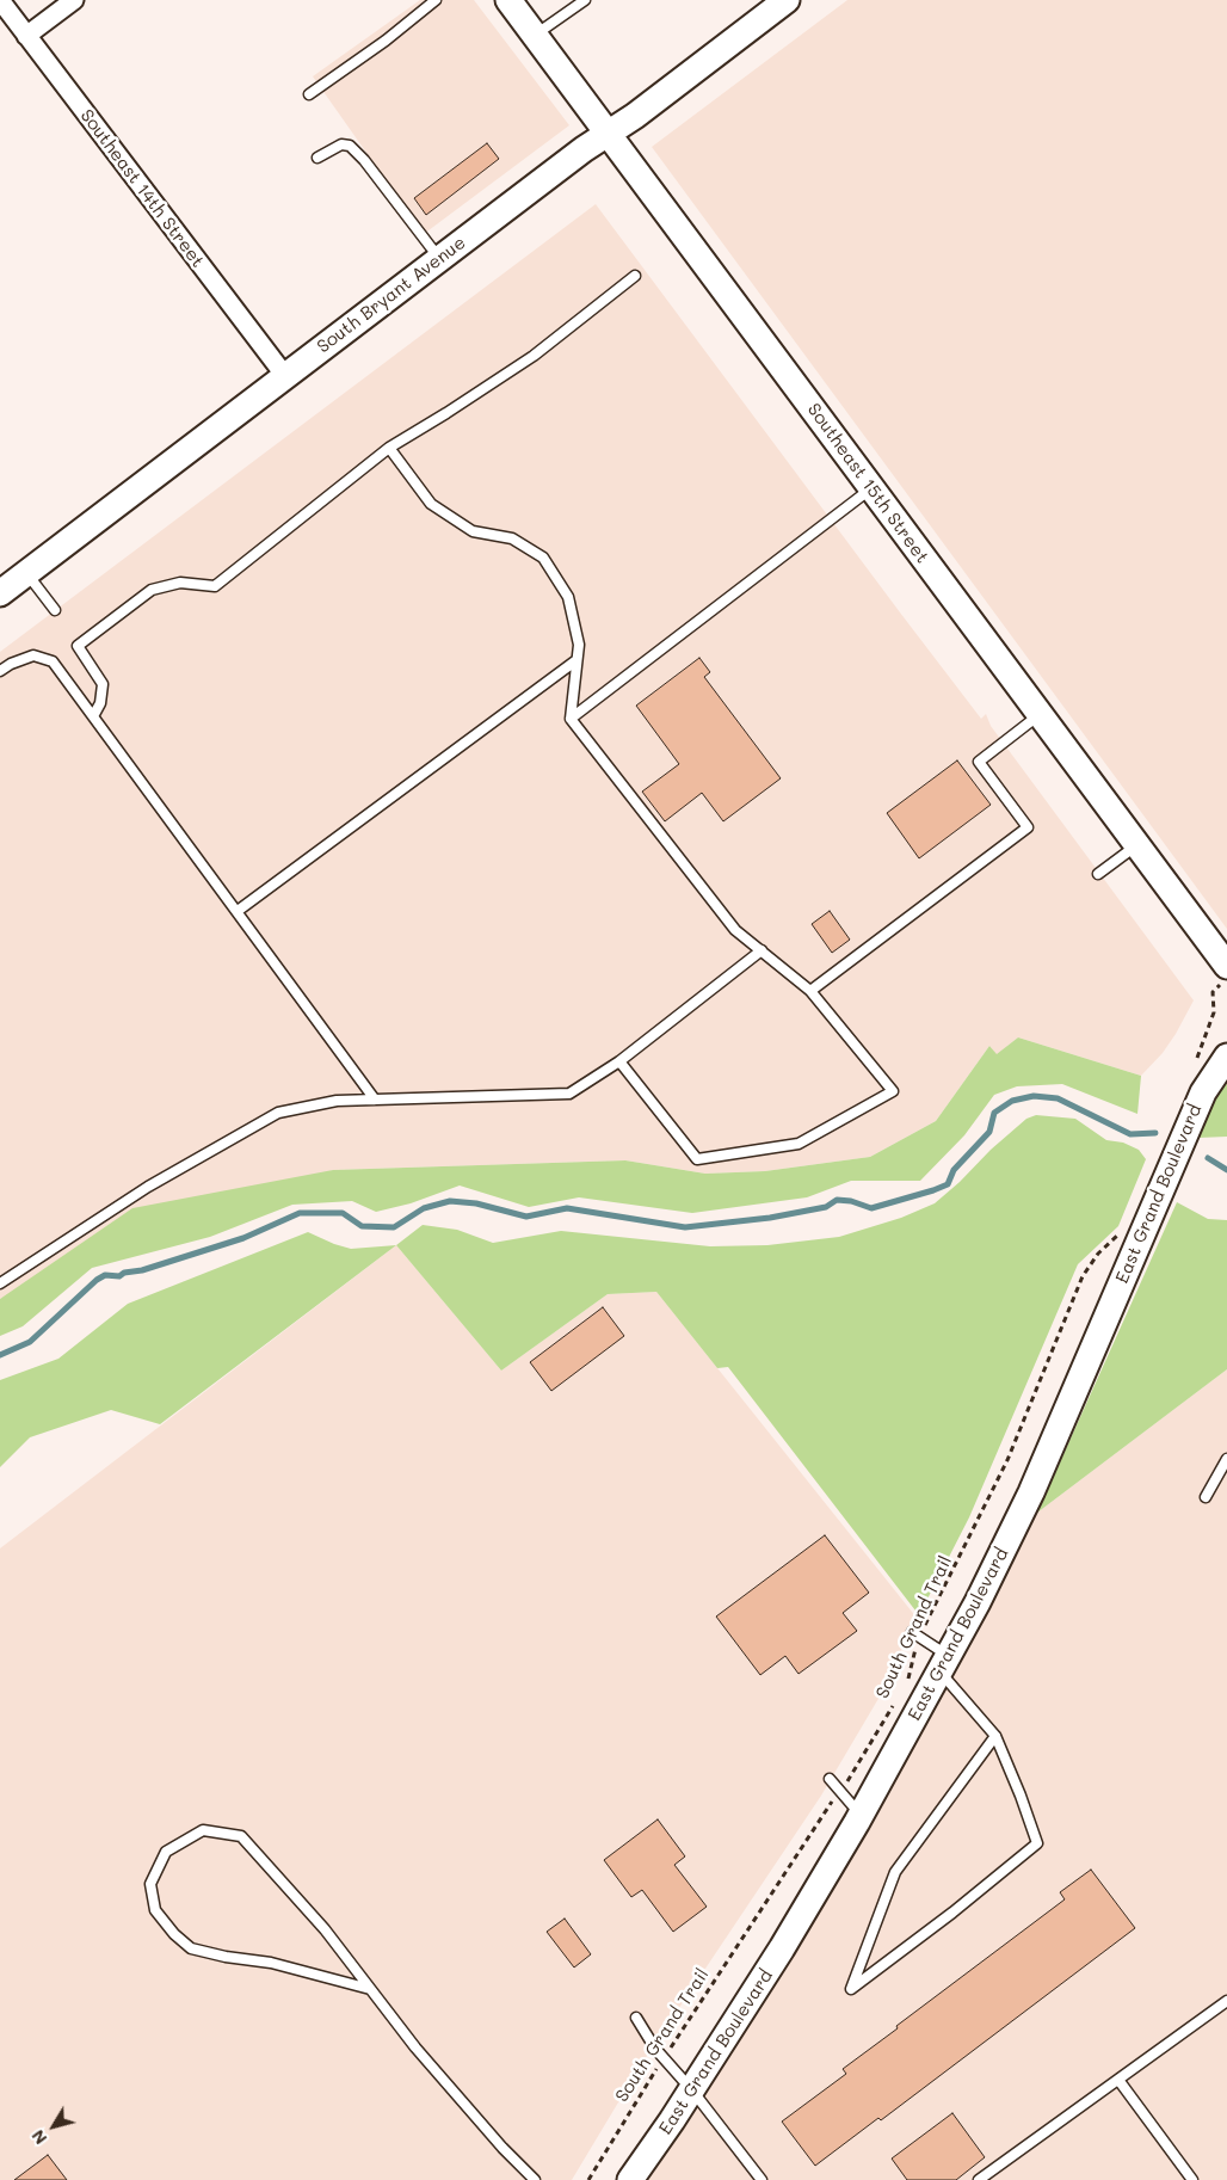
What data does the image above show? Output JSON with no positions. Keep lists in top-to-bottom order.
{
  "streets": {
    "street": [
      "Southeast 14th Street",
      "South Bryant Avenue",
      "Southeast 15th Street",
      "East Grand Boulevard"
    ],
    "path": ["South Grand Trail"]
  },
  "crossings": [
    ["Southeast 14th Street", "South Bryant Avenue"],
    ["South Bryant Avenue", "Southeast 15th Street"]
  ],
  "north": "bottom left"
}
